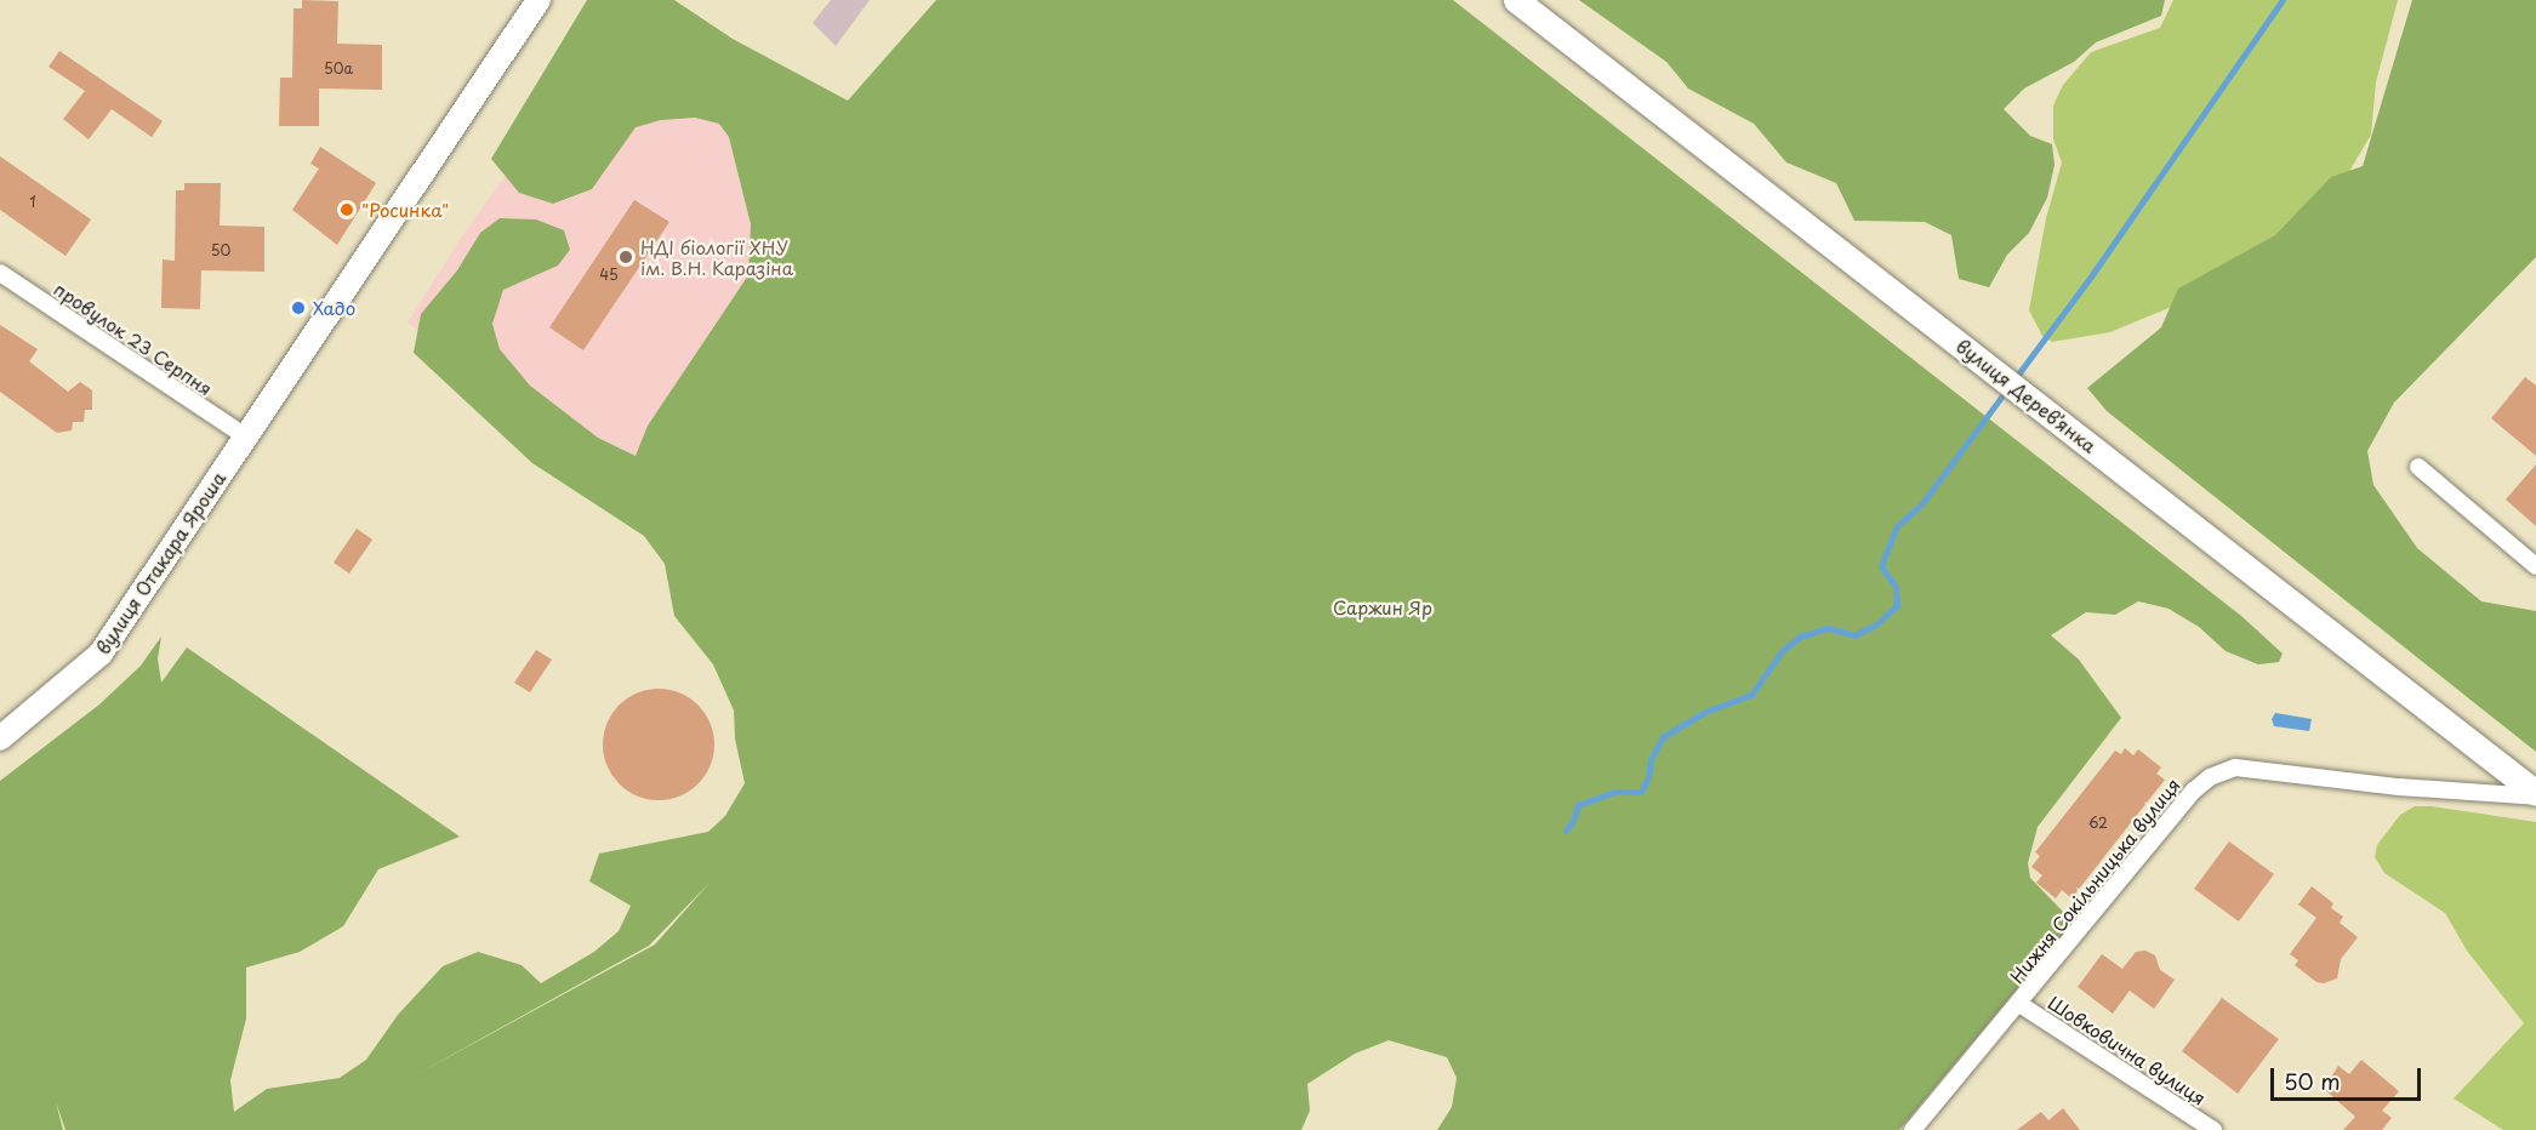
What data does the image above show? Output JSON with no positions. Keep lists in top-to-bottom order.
{
  "streets": {
    "main road": ["вулиця Дерев’янка"],
    "street": [
      "провулок 23 Серпня",
      "вулиця Отакара Яроша",
      "Нижня Сокільницька вулиця",
      "Шовковична вулиця"
    ]
  },
  "crossings": [
    ["провулок 23 Серпня", "вулиця Отакара Яроша"],
    ["вулиця Дерев’янка", "Нижня Сокільницька вулиця"],
    ["Нижня Сокільницька вулиця", "Шовковична вулиця"]
  ],
  "parks": ["Саржин Яр"],
  "places": ["\"Росинка\"", "НДІ біології ХНУ ім. В.Н. Каразіна", "Хадо"],
  "house_numbers": [
    "50а",
    "1",
    "50",
    "45",
    "62"
  ],
  "scale_bar": "50 m"
}
